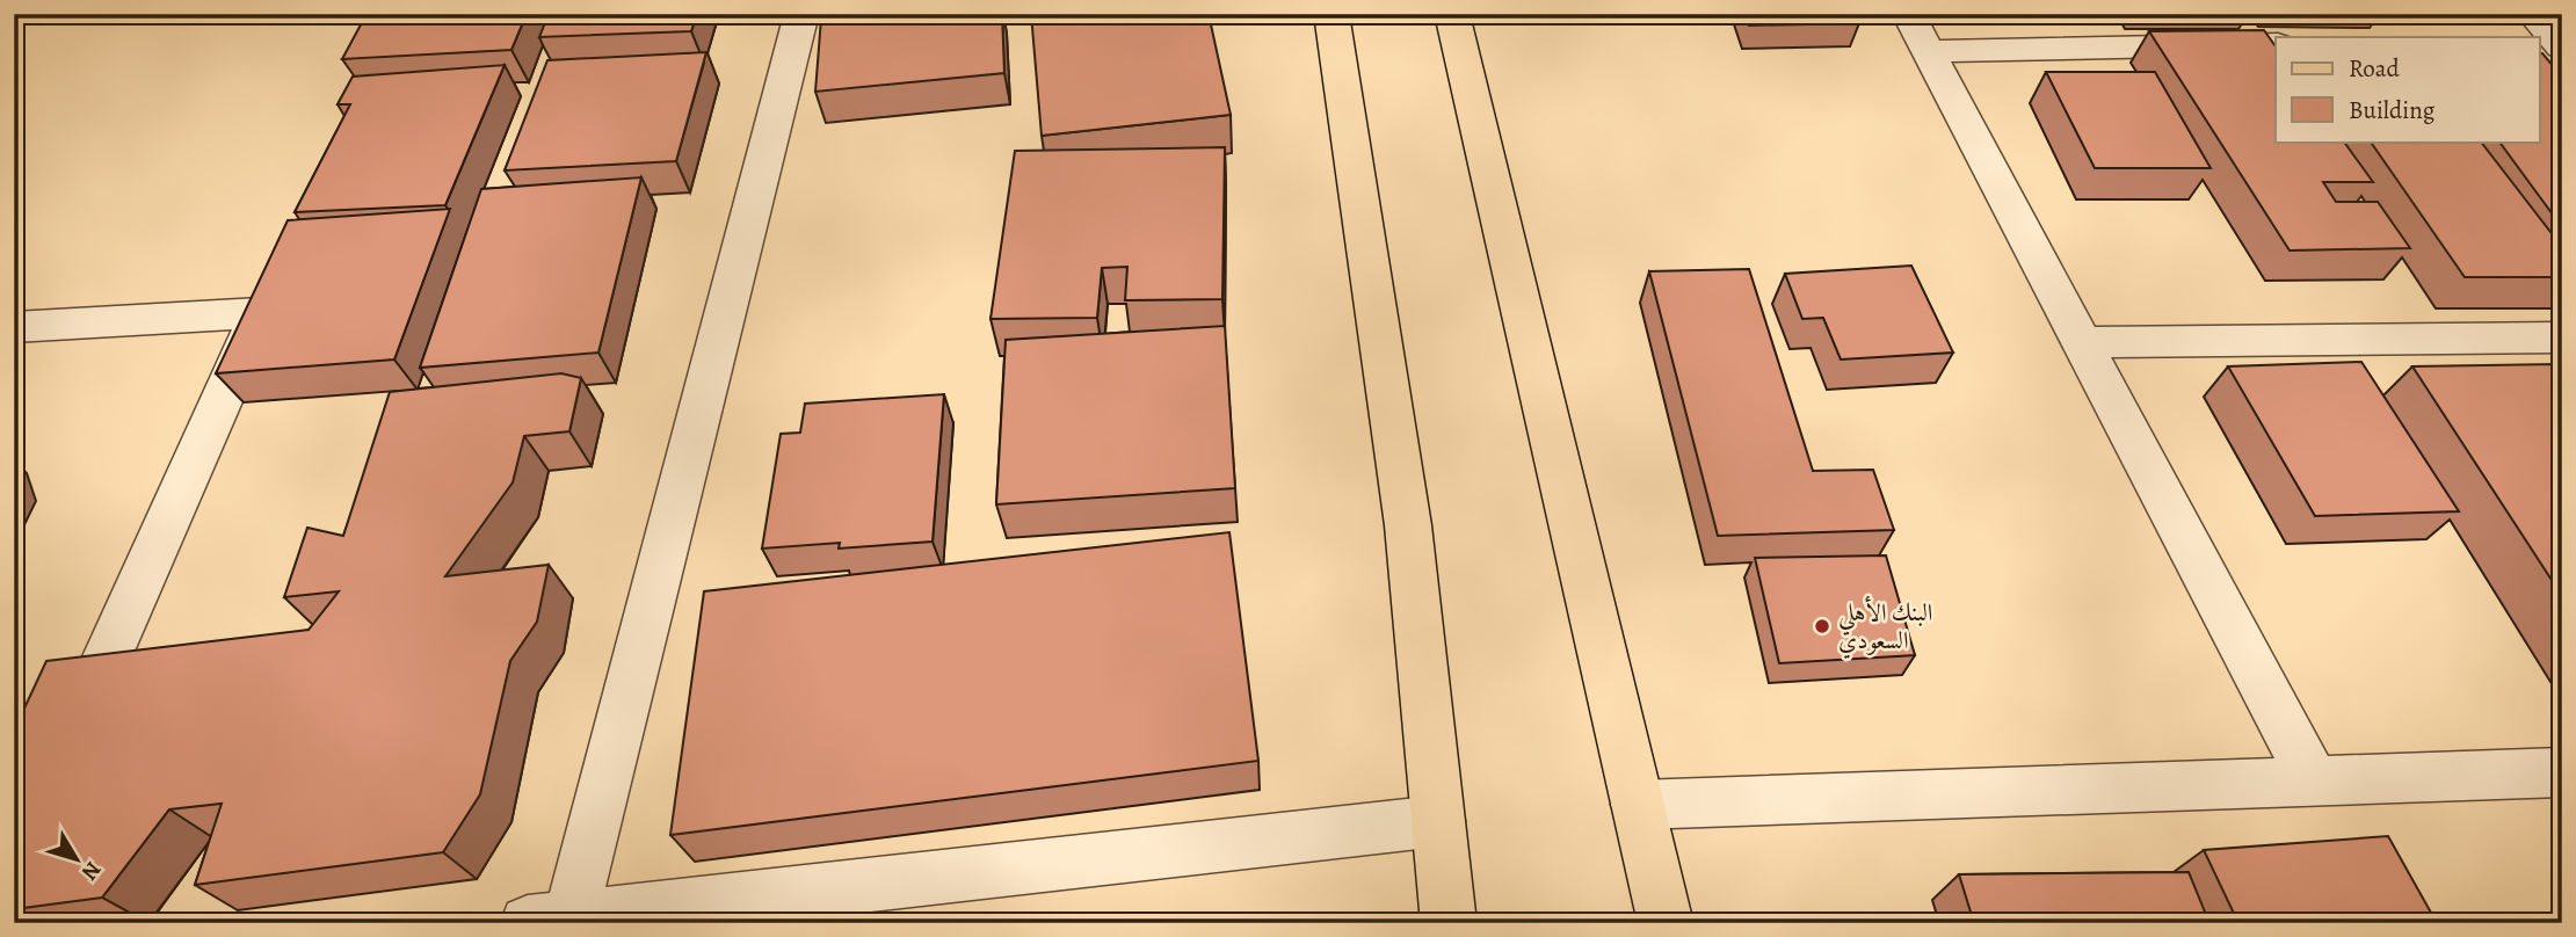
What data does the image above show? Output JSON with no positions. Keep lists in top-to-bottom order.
{
  "places": ["البنك الأهلي السعودي"],
  "legend": ["Road", "Building"],
  "north": "bottom right"
}
